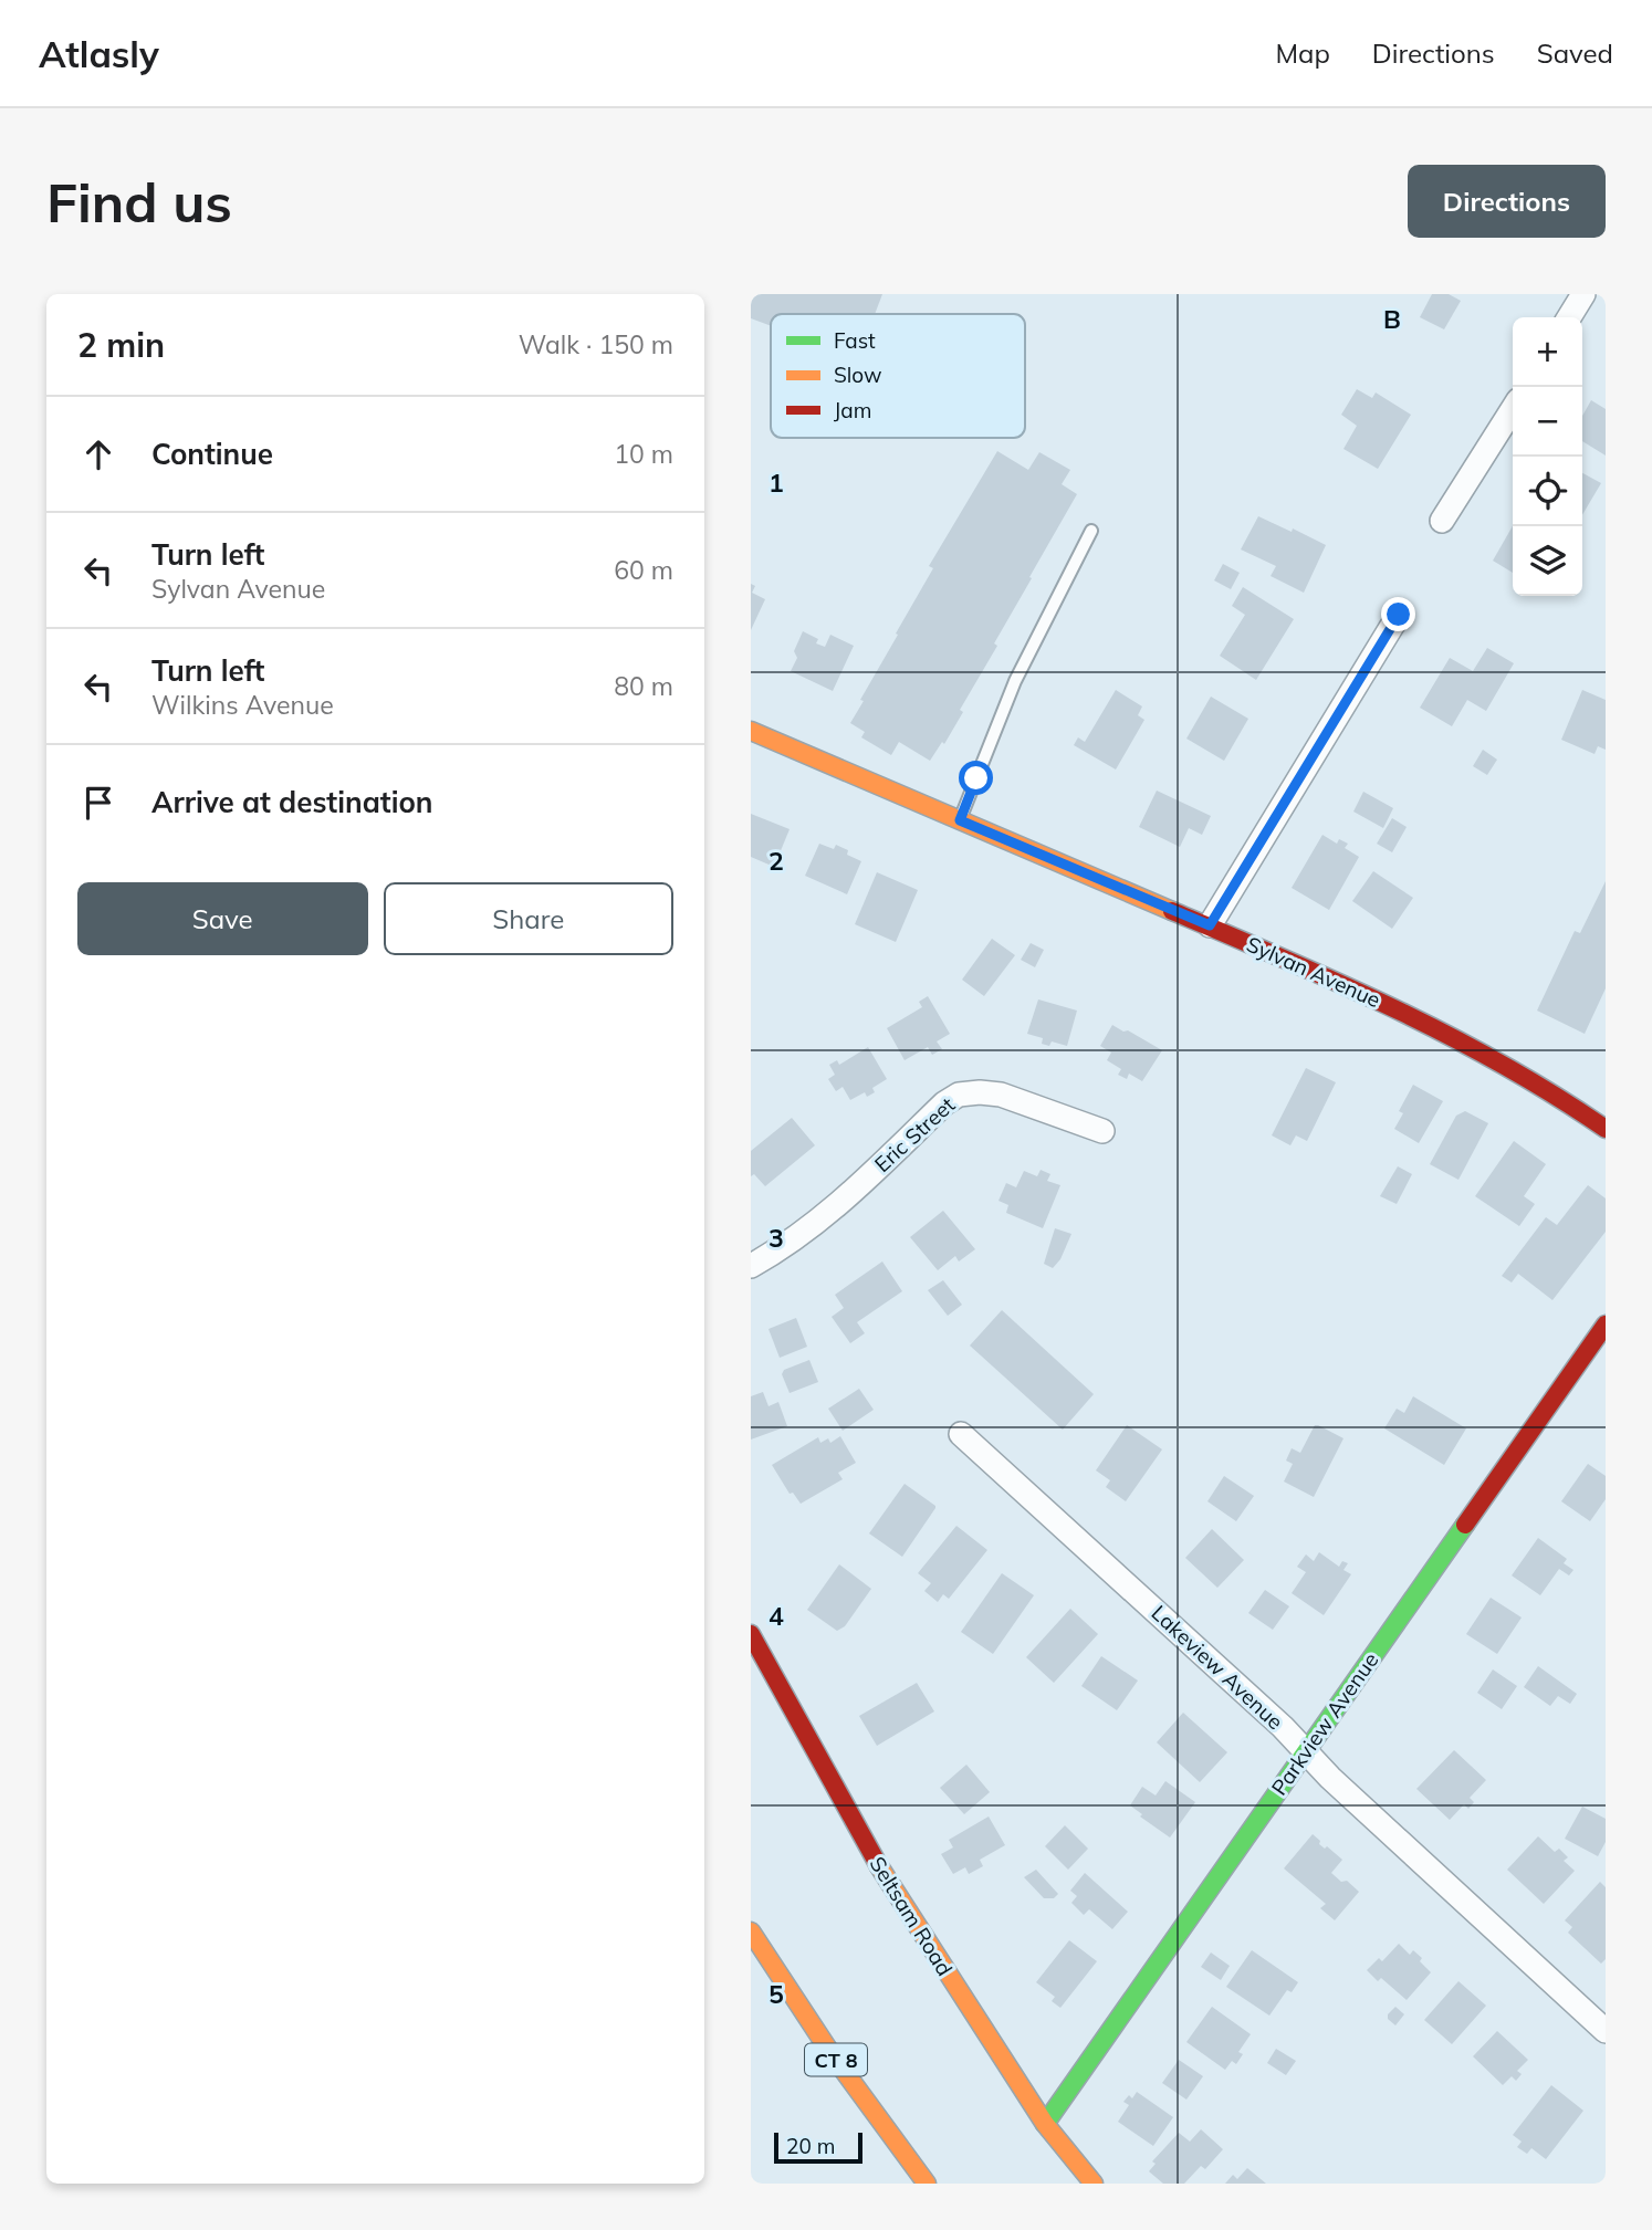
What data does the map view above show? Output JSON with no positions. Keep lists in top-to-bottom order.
{
  "streets": {
    "main road": [
      "Sylvan Avenue",
      "Parkview Avenue",
      "Seltsam Road",
      "CT 8"
    ],
    "street": ["Eric Street", "Lakeview Avenue"]
  },
  "crossings": [
    ["Lakeview Avenue", "Parkview Avenue"],
    ["Parkview Avenue", "Seltsam Road"]
  ],
  "legend": ["Fast", "Slow", "Jam"],
  "scale_bar": "20 m",
  "page": {
    "header": "Atlasly",
    "nav": ["Map", "Directions", "Saved"],
    "buttons": [
      "Directions",
      ["Save", "Share"]
    ],
    "title": "Find us",
    "heading": ["2 min", "Walk · 150 m"],
    "map_buttons": ["+", "−"],
    "list": [
      ["Continue", "10 m"],
      ["Turn left", "Sylvan Avenue", "60 m"],
      ["Turn left", "Wilkins Avenue", "80 m"],
      "Arrive at destination"
    ],
    "scale": "20 m"
  },
  "grid": {
    "columns": ["B"],
    "rows": [
      "1",
      "2",
      "3",
      "4",
      "5"
    ]
  }
}
